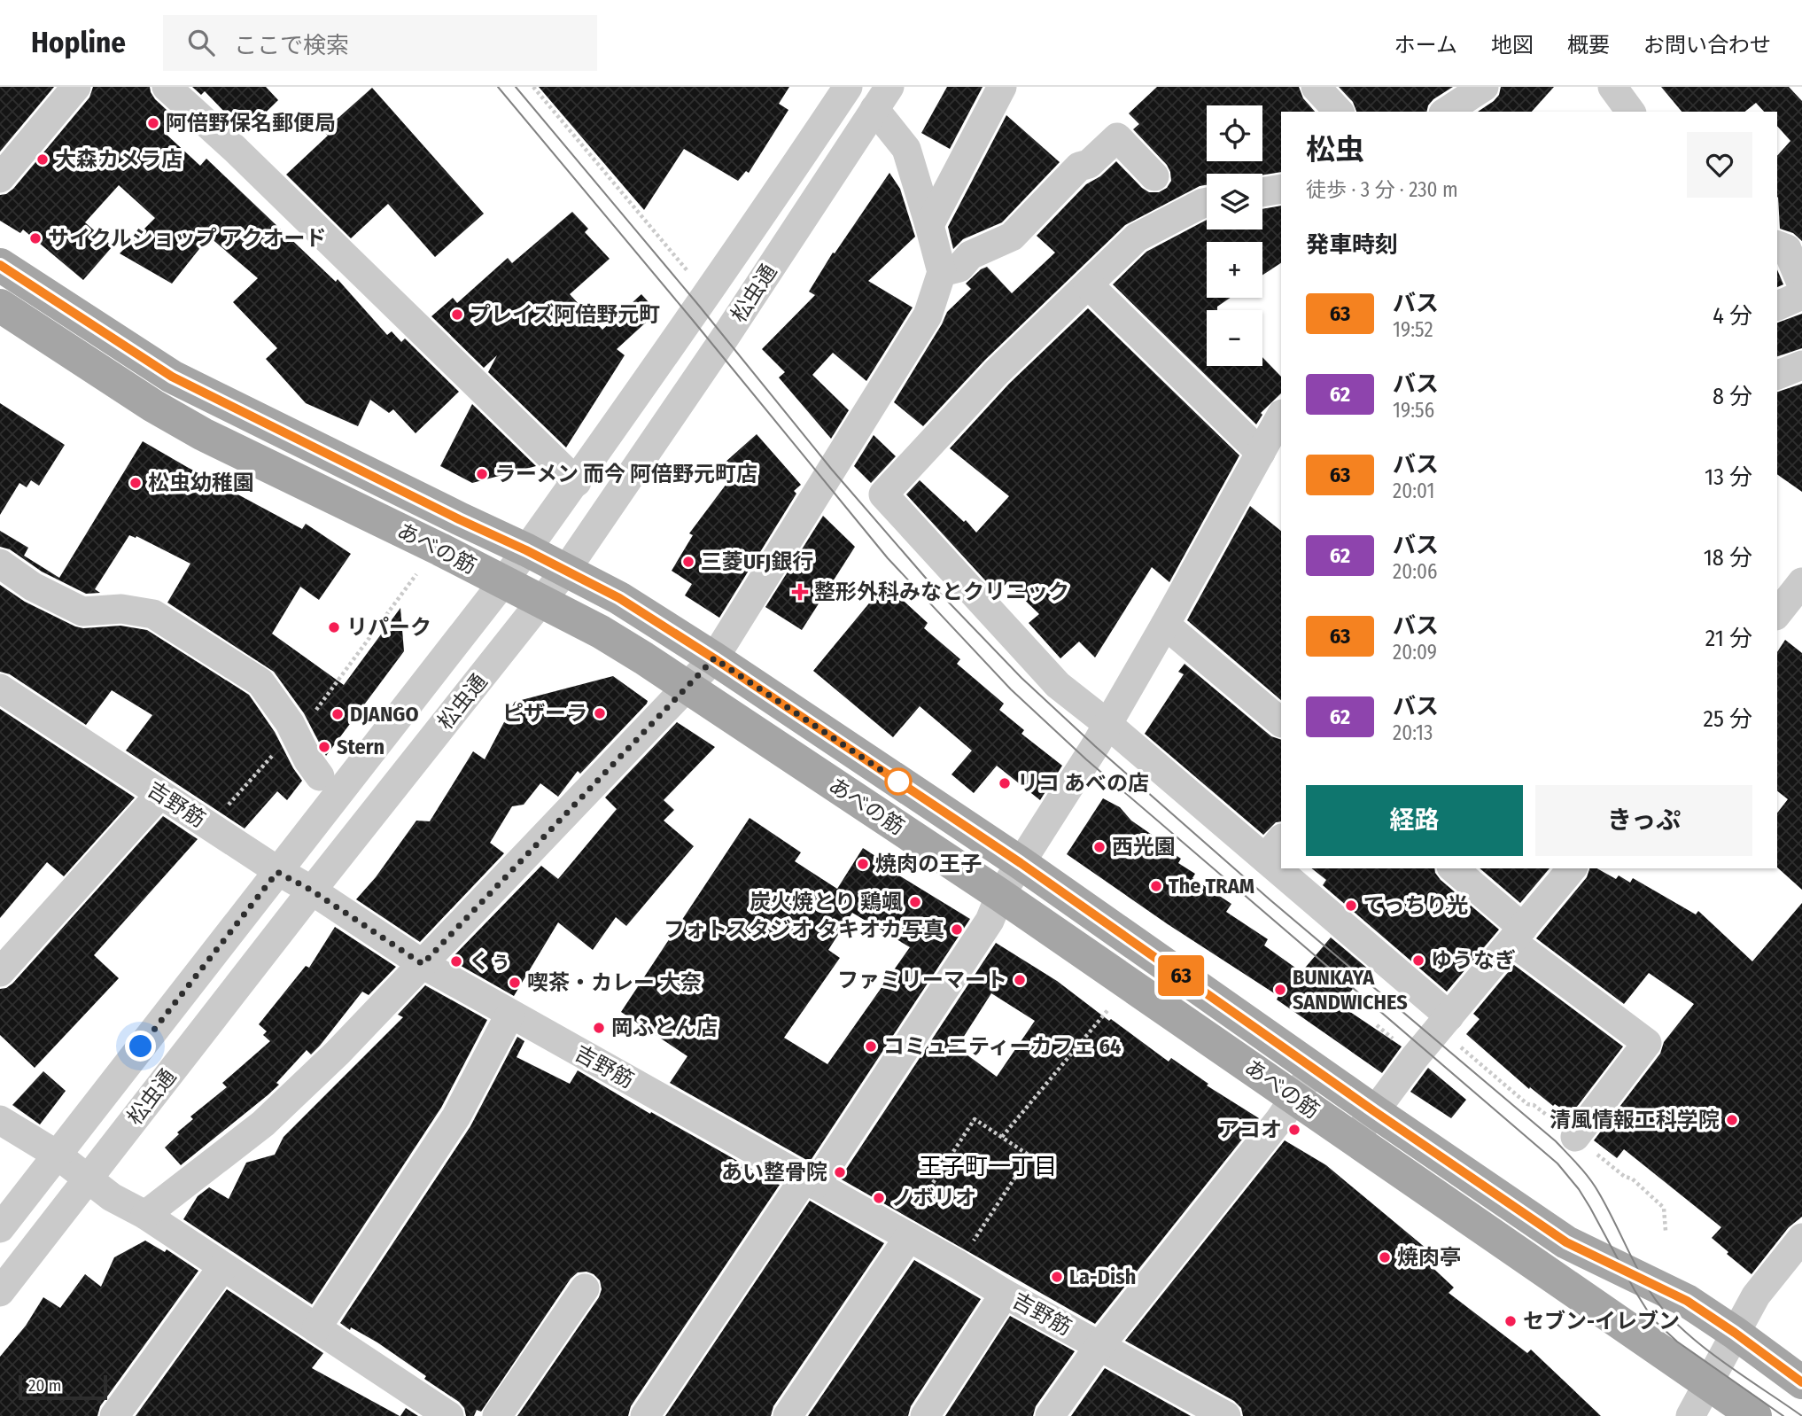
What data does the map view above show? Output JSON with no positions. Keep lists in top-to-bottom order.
{
  "streets": {
    "main road": ["あべの筋"],
    "street": ["松虫通", "吉野筋"]
  },
  "crossings": [
    ["松虫通", "あべの筋"],
    ["松虫通", "吉野筋"]
  ],
  "districts": ["王子町一丁目"],
  "places": {
    "other": [
      "阿倍野保名郵便局",
      "大森カメラ店",
      "サイクルショップ アクオード",
      "プレイズ阿倍野元町",
      "ラーメン 而今 阿倍野元町店",
      "松虫幼稚園",
      "三菱UFJ銀行",
      "リパーク",
      "ピザーラ",
      "DJANGO",
      "Stern",
      "リコ あべの店",
      "西光園",
      "焼肉の王子",
      "The TRAM",
      "炭火焼とり 鶏颯",
      "てっちり光",
      "フォトスタジオ タキオカ写真",
      "ゆうなぎ",
      "くぅ",
      "ファミリーマート",
      "喫茶・カレー 大奈",
      "BUNKAYA SANDWICHES",
      "岡ふとん店",
      "コミュニティーカフェ 64",
      "清風情報工科学院",
      "アコオ",
      "あい整骨院",
      "ノボリオ",
      "焼肉亭",
      "La-Dish",
      "セブン-イレブン"
    ],
    "health": ["整形外科みなとクリニック"]
  },
  "lines": ["bus line 63"],
  "scale_bar": "20 m",
  "page": {
    "header": "Hopline",
    "search": "ここで検索",
    "nav": [
      "ホーム",
      "地図",
      "概要",
      "お問い合わせ"
    ],
    "on_map": "63",
    "map_buttons": ["+", "−"],
    "heading": [
      ["松虫", "徒歩 · 3 分 · 230 m"],
      "発車時刻"
    ],
    "list": [
      {
        "mark": "63",
        "name": "バス",
        "note": "19:52",
        "value": "4 分"
      },
      {
        "mark": "62",
        "name": "バス",
        "note": "19:56",
        "value": "8 分"
      },
      {
        "mark": "63",
        "name": "バス",
        "note": "20:01",
        "value": "13 分"
      },
      {
        "mark": "62",
        "name": "バス",
        "note": "20:06",
        "value": "18 分"
      },
      {
        "mark": "63",
        "name": "バス",
        "note": "20:09",
        "value": "21 分"
      },
      {
        "mark": "62",
        "name": "バス",
        "note": "20:13",
        "value": "25 分"
      }
    ],
    "buttons": ["経路", "きっぷ"],
    "scale": "20 m"
  }
}
